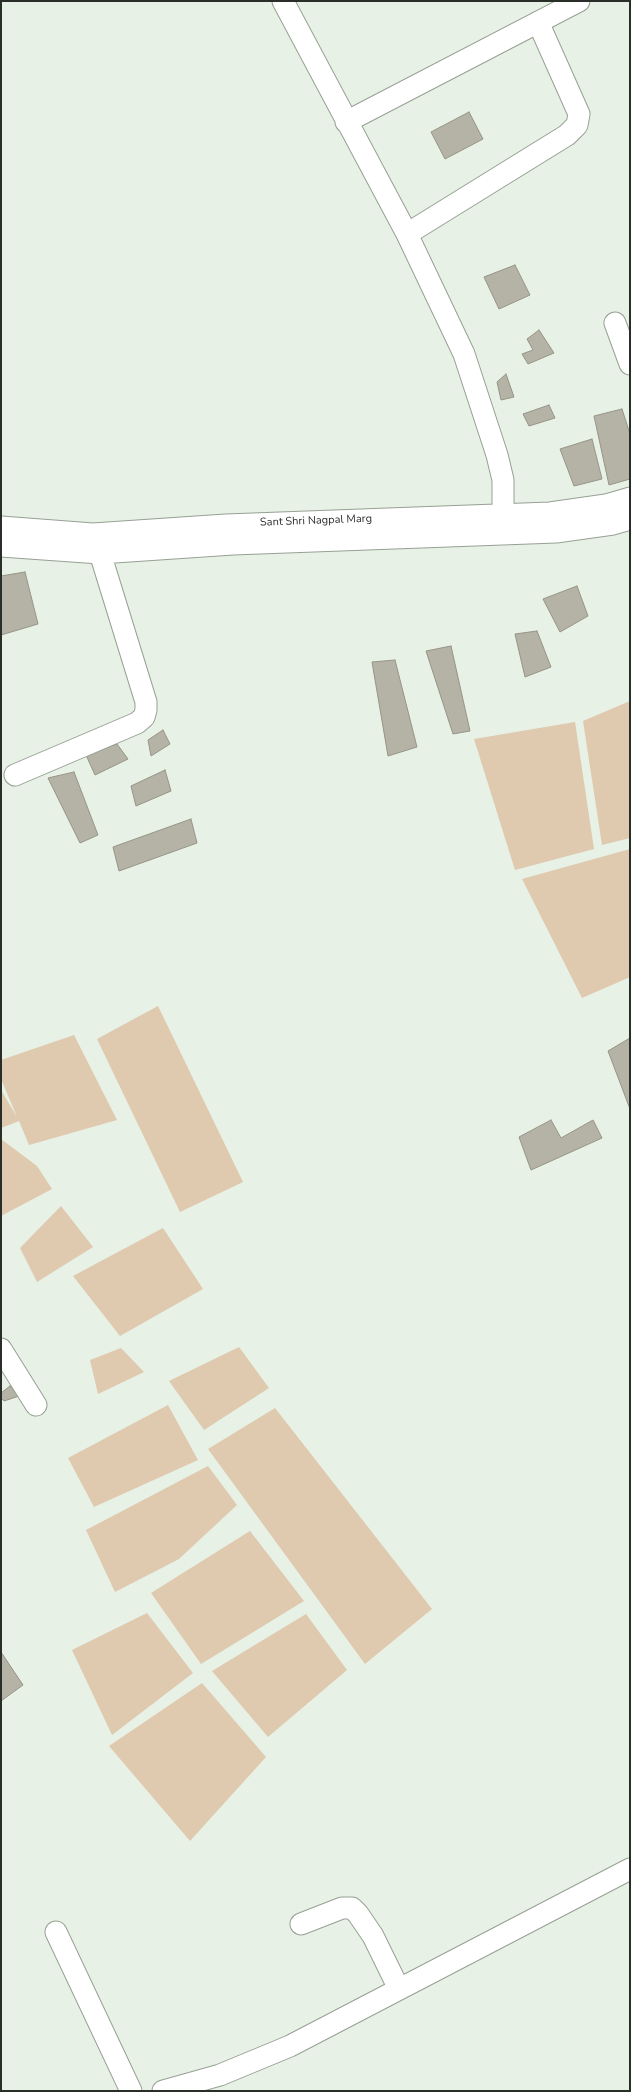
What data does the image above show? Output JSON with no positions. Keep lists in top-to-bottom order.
{
  "streets": {
    "street": ["Sant Shri Nagpal Marg"]
  }
}
